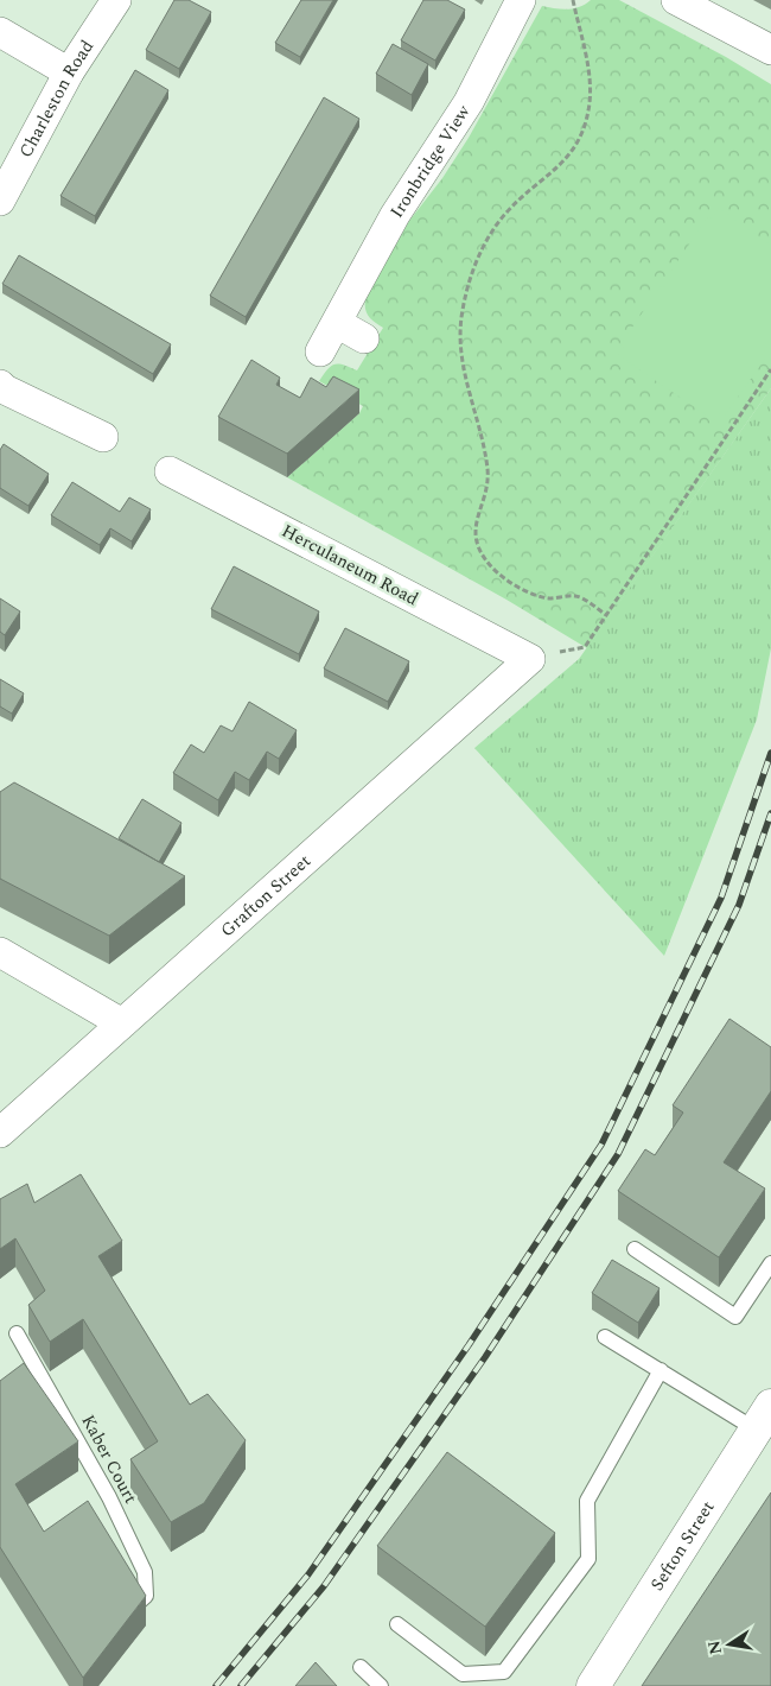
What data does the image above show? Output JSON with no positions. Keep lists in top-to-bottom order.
{
  "streets": {
    "street": [
      "Charleston Road",
      "Ironbridge View",
      "Herculaneum Road",
      "Grafton Street",
      "Sefton Street"
    ],
    "lane": ["Kaber Court"]
  },
  "crossings": [
    ["Herculaneum Road", "Grafton Street"]
  ],
  "north": "left"
}
